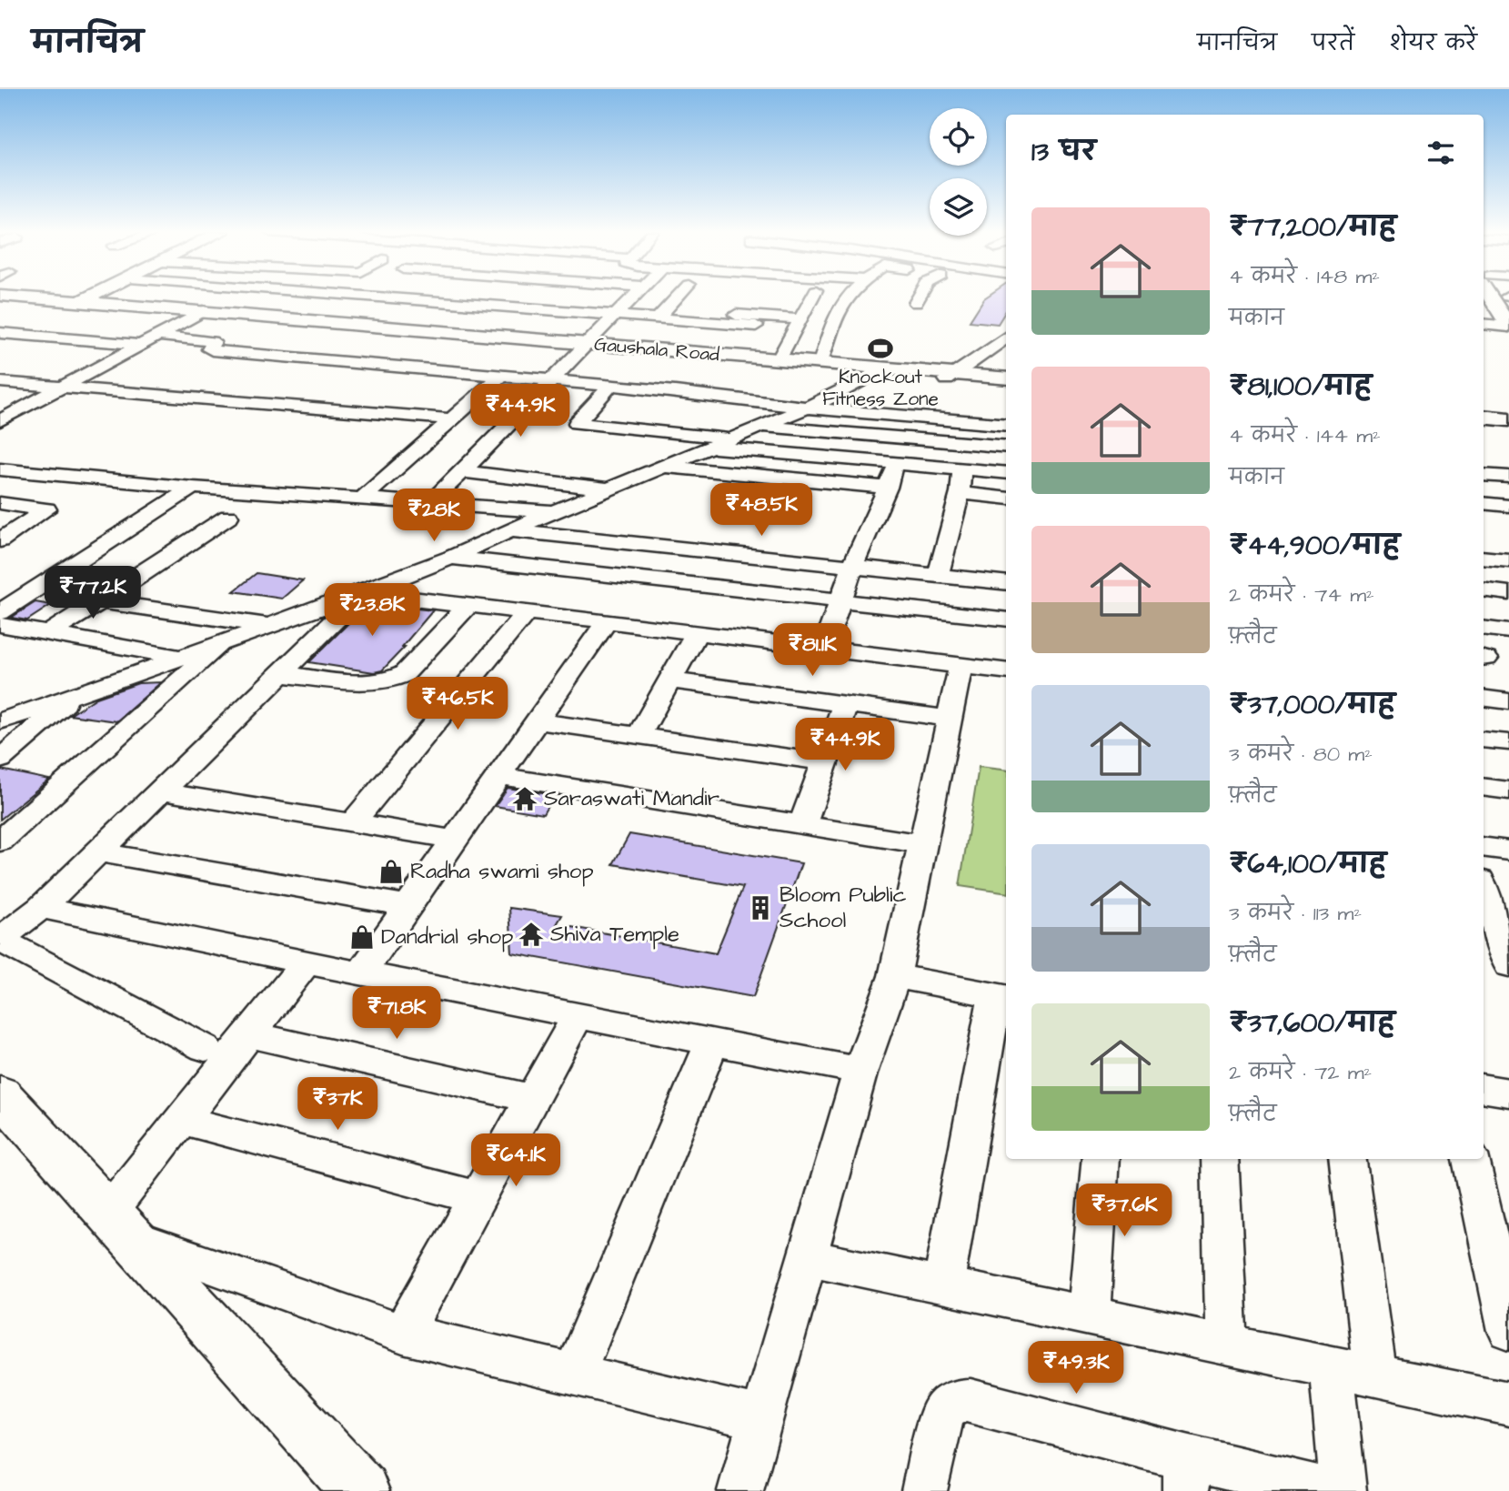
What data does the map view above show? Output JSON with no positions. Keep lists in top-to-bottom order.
{
  "streets": {
    "street": ["Gaushala Road"]
  },
  "places": {
    "sports": ["Knockout Fitness Zone"],
    "temple": ["Saraswati Mandir", "Shiva Temple"],
    "shop": ["Radha swami shop", "Dandrial shop"],
    "building": ["Bloom Public School"]
  },
  "page": {
    "header": "मानचित्र",
    "nav": ["मानचित्र", "परतें", "शेयर करें"],
    "heading": "13 घर",
    "list": [
      {
        "name": "₹77,200/माह",
        "note": "4 कमरे · 148 m² · मकान"
      },
      {
        "name": "₹81,100/माह",
        "note": "4 कमरे · 144 m² · मकान"
      },
      {
        "name": "₹44,900/माह",
        "note": "2 कमरे · 74 m² · फ़्लैट"
      },
      {
        "name": "₹37,000/माह",
        "note": "3 कमरे · 80 m² · फ़्लैट"
      },
      {
        "name": "₹64,100/माह",
        "note": "3 कमरे · 113 m² · फ़्लैट"
      },
      {
        "name": "₹37,600/माह",
        "note": "2 कमरे · 72 m² · फ़्लैट"
      }
    ],
    "price": [
      "₹44.9K",
      "₹48.5K",
      "₹28K",
      "₹77.2K",
      "₹23.8K",
      "₹81.1K",
      "₹46.5K",
      "₹44.9K",
      "₹71.8K",
      "₹37K",
      "₹64.1K",
      "₹37.6K",
      "₹49.3K"
    ]
  }
}
